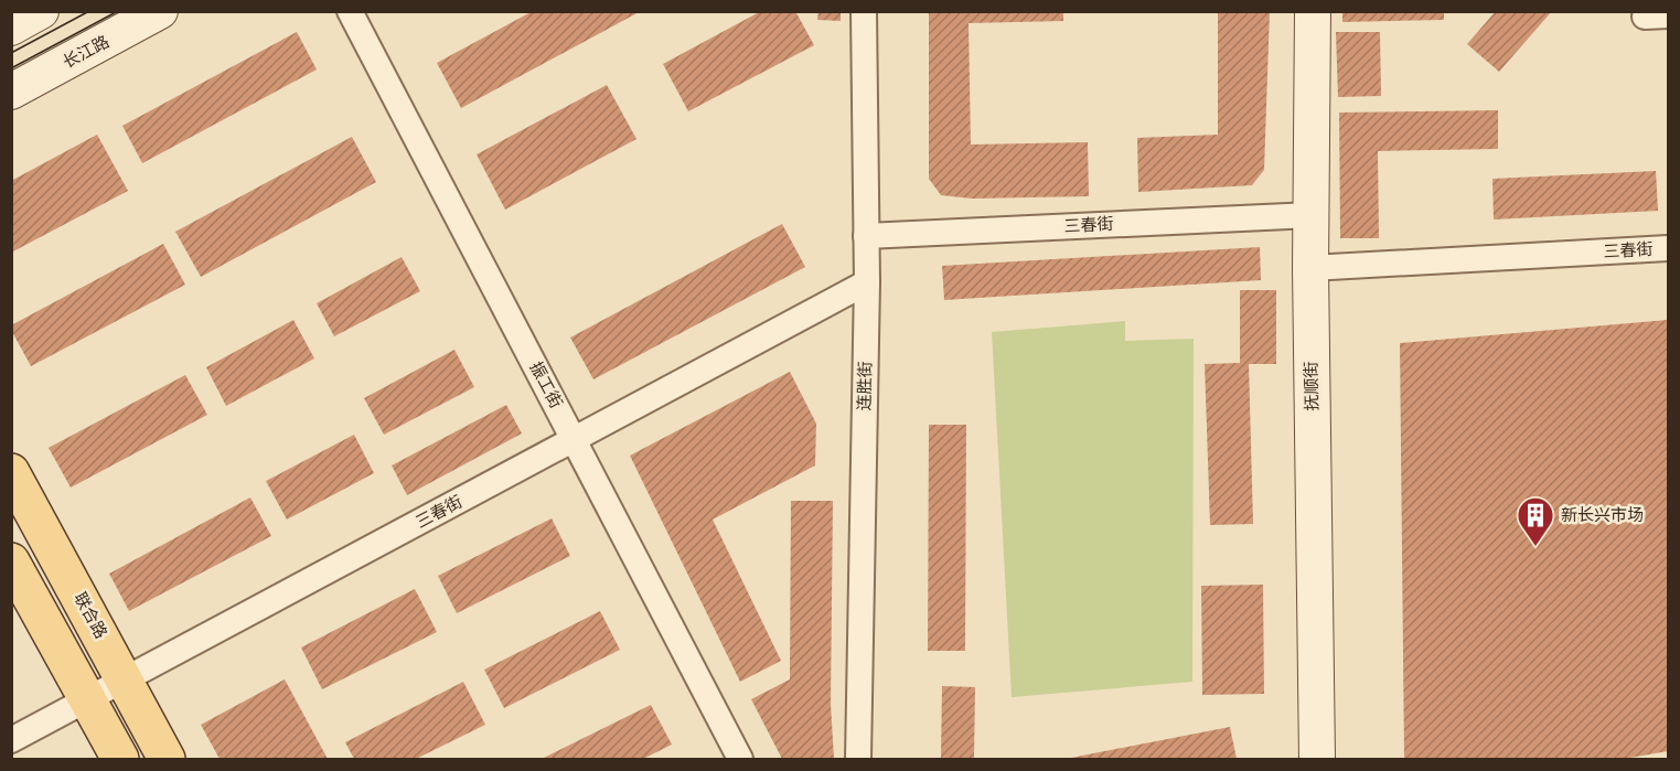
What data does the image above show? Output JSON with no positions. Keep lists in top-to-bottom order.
{
  "streets": {
    "main road": ["联合路"],
    "street": [
      "长江路",
      "三春街",
      "振工街",
      "连胜街",
      "抚顺街"
    ]
  },
  "crossings": [
    ["三春街", "振工街"],
    ["三春街", "连胜街"],
    ["三春街", "抚顺街"],
    ["三春街", "联合路"]
  ],
  "places": {
    "building": ["新长兴市场"]
  }
}
